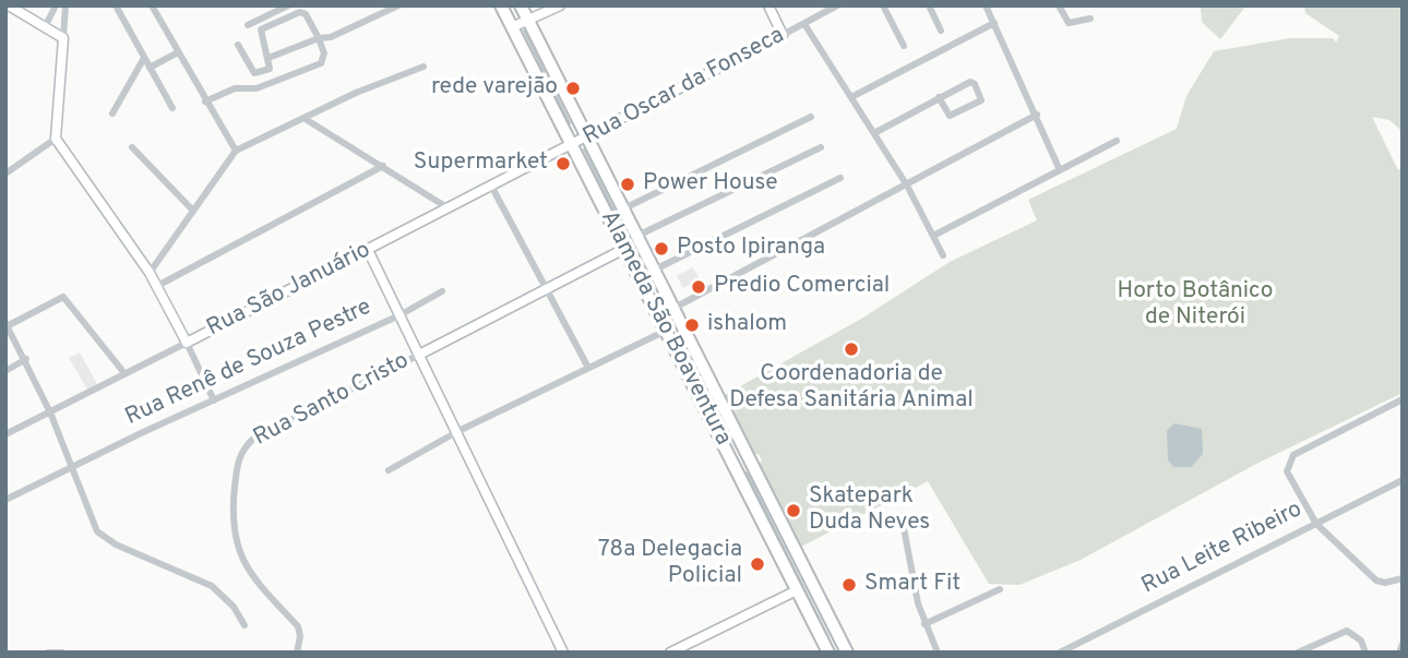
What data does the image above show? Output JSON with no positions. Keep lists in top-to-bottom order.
{
  "streets": {
    "highway": ["Alameda São Boaventura"],
    "street": [
      "Rua Oscar da Fonseca",
      "Rua São Januário",
      "Rua Renê de Souza Pestre",
      "Rua Santo Cristo",
      "Rua Leite Ribeiro"
    ]
  },
  "crossings": [
    ["Rua Oscar da Fonseca", "Rua São Januário"],
    ["Rua Oscar da Fonseca", "Alameda São Boaventura"],
    ["Rua São Januário", "Alameda São Boaventura"],
    ["Alameda São Boaventura", "Rua Santo Cristo"]
  ],
  "parks": ["Horto Botânico de Niterói"],
  "places": [
    "rede varejão",
    "Supermarket",
    "Power House",
    "Posto Ipiranga",
    "Predio Comercial",
    "ishalom",
    "Coordenadoria de Defesa Sanitária Animal",
    "Skatepark Duda Neves",
    "78a Delegacia Policial",
    "Smart Fit"
  ]
}
